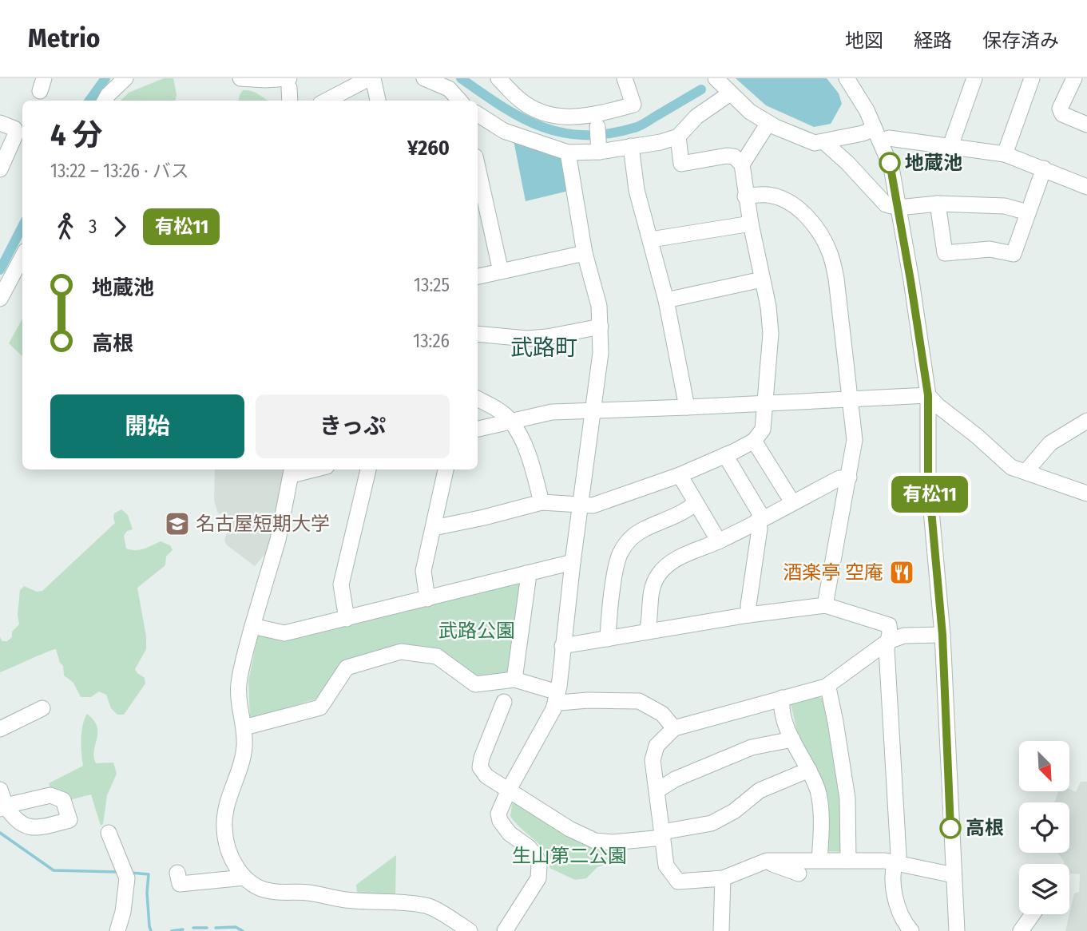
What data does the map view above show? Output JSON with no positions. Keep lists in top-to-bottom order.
{
  "districts": ["武路町"],
  "parks": ["武路公園", "生山第二公園"],
  "places": {
    "other": ["地蔵池", "高根"],
    "school or university": ["名古屋短期大学"],
    "restaurant": ["酒楽亭 空庵"]
  },
  "lines": ["bus line 有松11"],
  "north": "bottom right",
  "page": {
    "header": "Metrio",
    "nav": ["地図", "経路", "保存済み"],
    "on_map": "有松11",
    "heading": ["4 分", "13:22 – 13:26 · バス", "¥260"],
    "legs": ["3", "有松11"],
    "list": [
      {
        "name": "地蔵池",
        "value": "13:25"
      },
      {
        "name": "高根",
        "value": "13:26"
      }
    ],
    "buttons": ["開始", "きっぷ"]
  }
}
